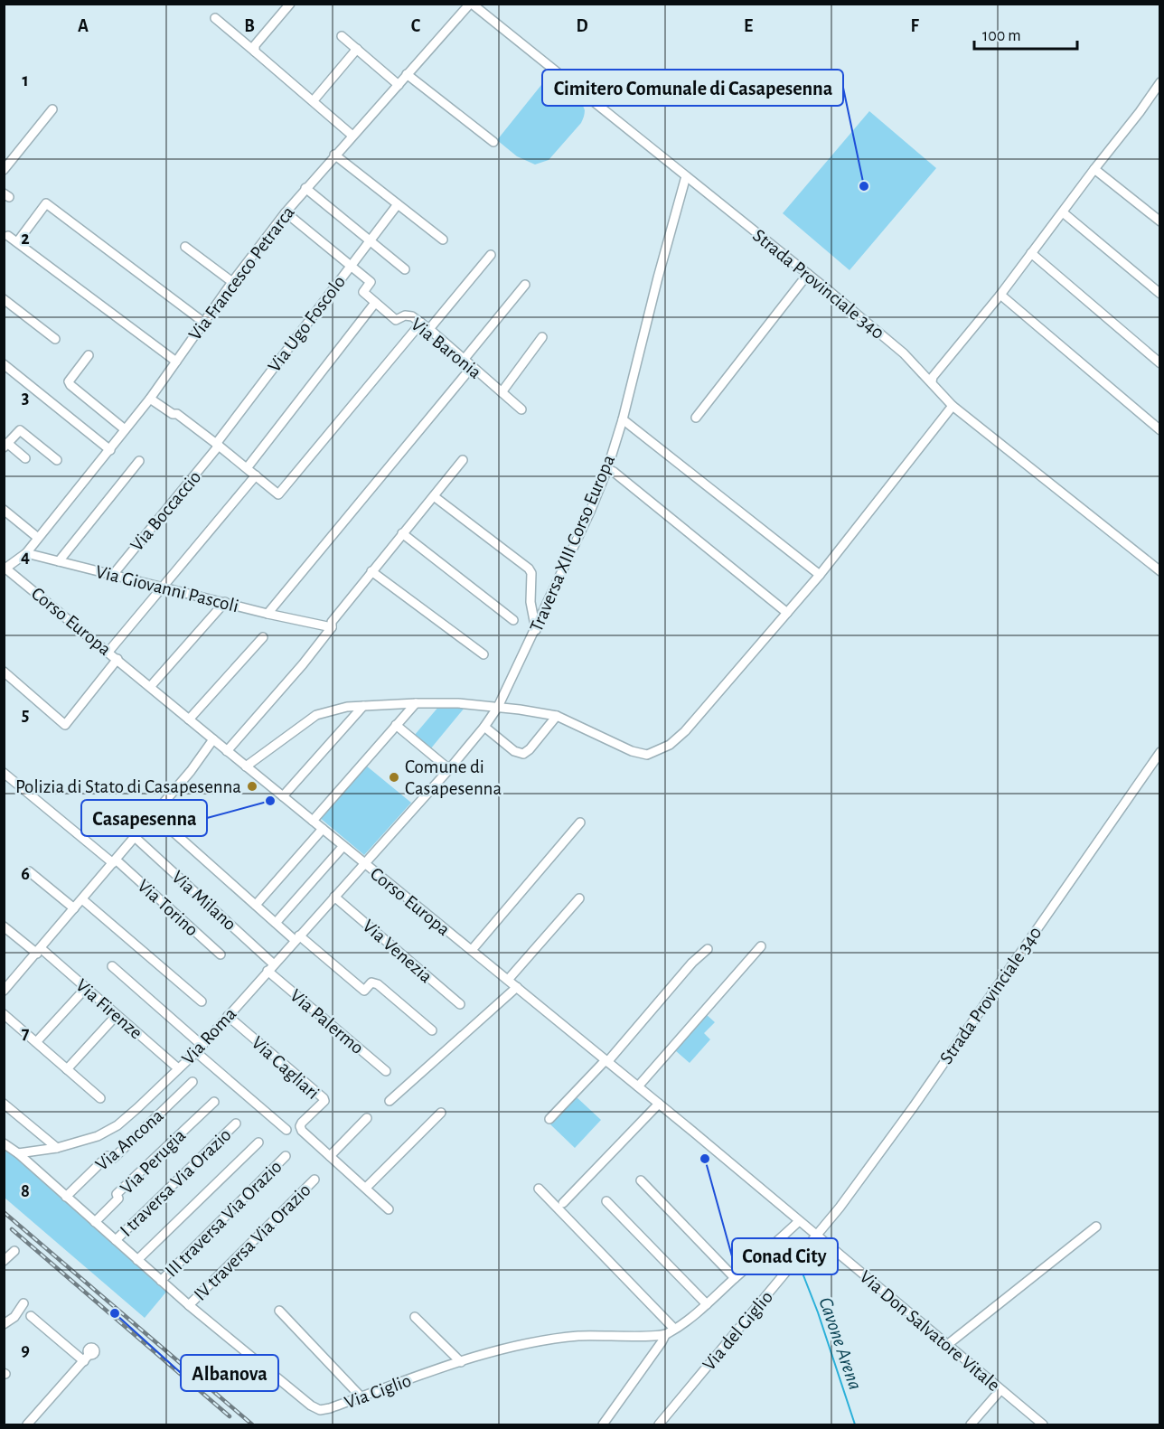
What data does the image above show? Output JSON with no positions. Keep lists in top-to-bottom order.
{
  "streets": {
    "street": [
      "Via Francesco Petrarca",
      "Strada Provinciale 340",
      "Via Ugo Foscolo",
      "Via Baronia",
      "Via Boccaccio",
      "Traversa XIII Corso Europa",
      "Via Giovanni Pascoli",
      "Corso Europa",
      "Via Milano",
      "Via Torino",
      "Via Venezia",
      "Via Firenze",
      "Via Palermo",
      "Via Roma",
      "Via Cagliari",
      "Via Ancona",
      "Via Perugia",
      "I traversa Via Orazio",
      "III traversa Via Orazio",
      "IV traversa Via Orazio",
      "Via del Giglio",
      "Via Don Salvatore Vitale",
      "Via Ciglio"
    ]
  },
  "crossings": [
    ["Via Francesco Petrarca", "Strada Provinciale 340"],
    ["Via Francesco Petrarca", "Via Giovanni Pascoli"],
    ["Strada Provinciale 340", "Traversa XIII Corso Europa"],
    ["Strada Provinciale 340", "Corso Europa"],
    ["Strada Provinciale 340", "Via del Giglio"],
    ["Strada Provinciale 340", "Via Don Salvatore Vitale"],
    ["Via Ugo Foscolo", "Via Boccaccio"],
    ["Via Boccaccio", "Via Giovanni Pascoli"],
    ["Traversa XIII Corso Europa", "Corso Europa"],
    ["Traversa XIII Corso Europa", "Via Roma"],
    ["Corso Europa", "Via Roma"],
    ["Corso Europa", "Via del Giglio"],
    ["Corso Europa", "Via Don Salvatore Vitale"],
    ["Via Milano", "Via Palermo"],
    ["Via Milano", "Via Roma"],
    ["Via Venezia", "Via Roma"],
    ["Via Firenze", "Via Roma"],
    ["Via Palermo", "Via Roma"],
    ["Via Roma", "Via Cagliari"],
    ["Via Roma", "Via Ciglio"],
    ["Via Ancona", "Via Ciglio"],
    ["Via Perugia", "Via Ciglio"],
    ["I traversa Via Orazio", "Via Ciglio"],
    ["III traversa Via Orazio", "Via Ciglio"],
    ["IV traversa Via Orazio", "Via Ciglio"],
    ["Via del Giglio", "Via Don Salvatore Vitale"]
  ],
  "water": ["Cavone Arena"],
  "places": [
    "Cimitero Comunale di Casapesenna",
    "Comune di Casapesenna",
    "Polizia di Stato di Casapesenna",
    "Casapesenna",
    "Conad City",
    "Albanova"
  ],
  "scale_bar": "100 m",
  "grid": {
    "columns": [
      "A",
      "B",
      "C",
      "D",
      "E",
      "F"
    ],
    "rows": [
      "1",
      "2",
      "3",
      "4",
      "5",
      "6",
      "7",
      "8",
      "9"
    ]
  }
}
